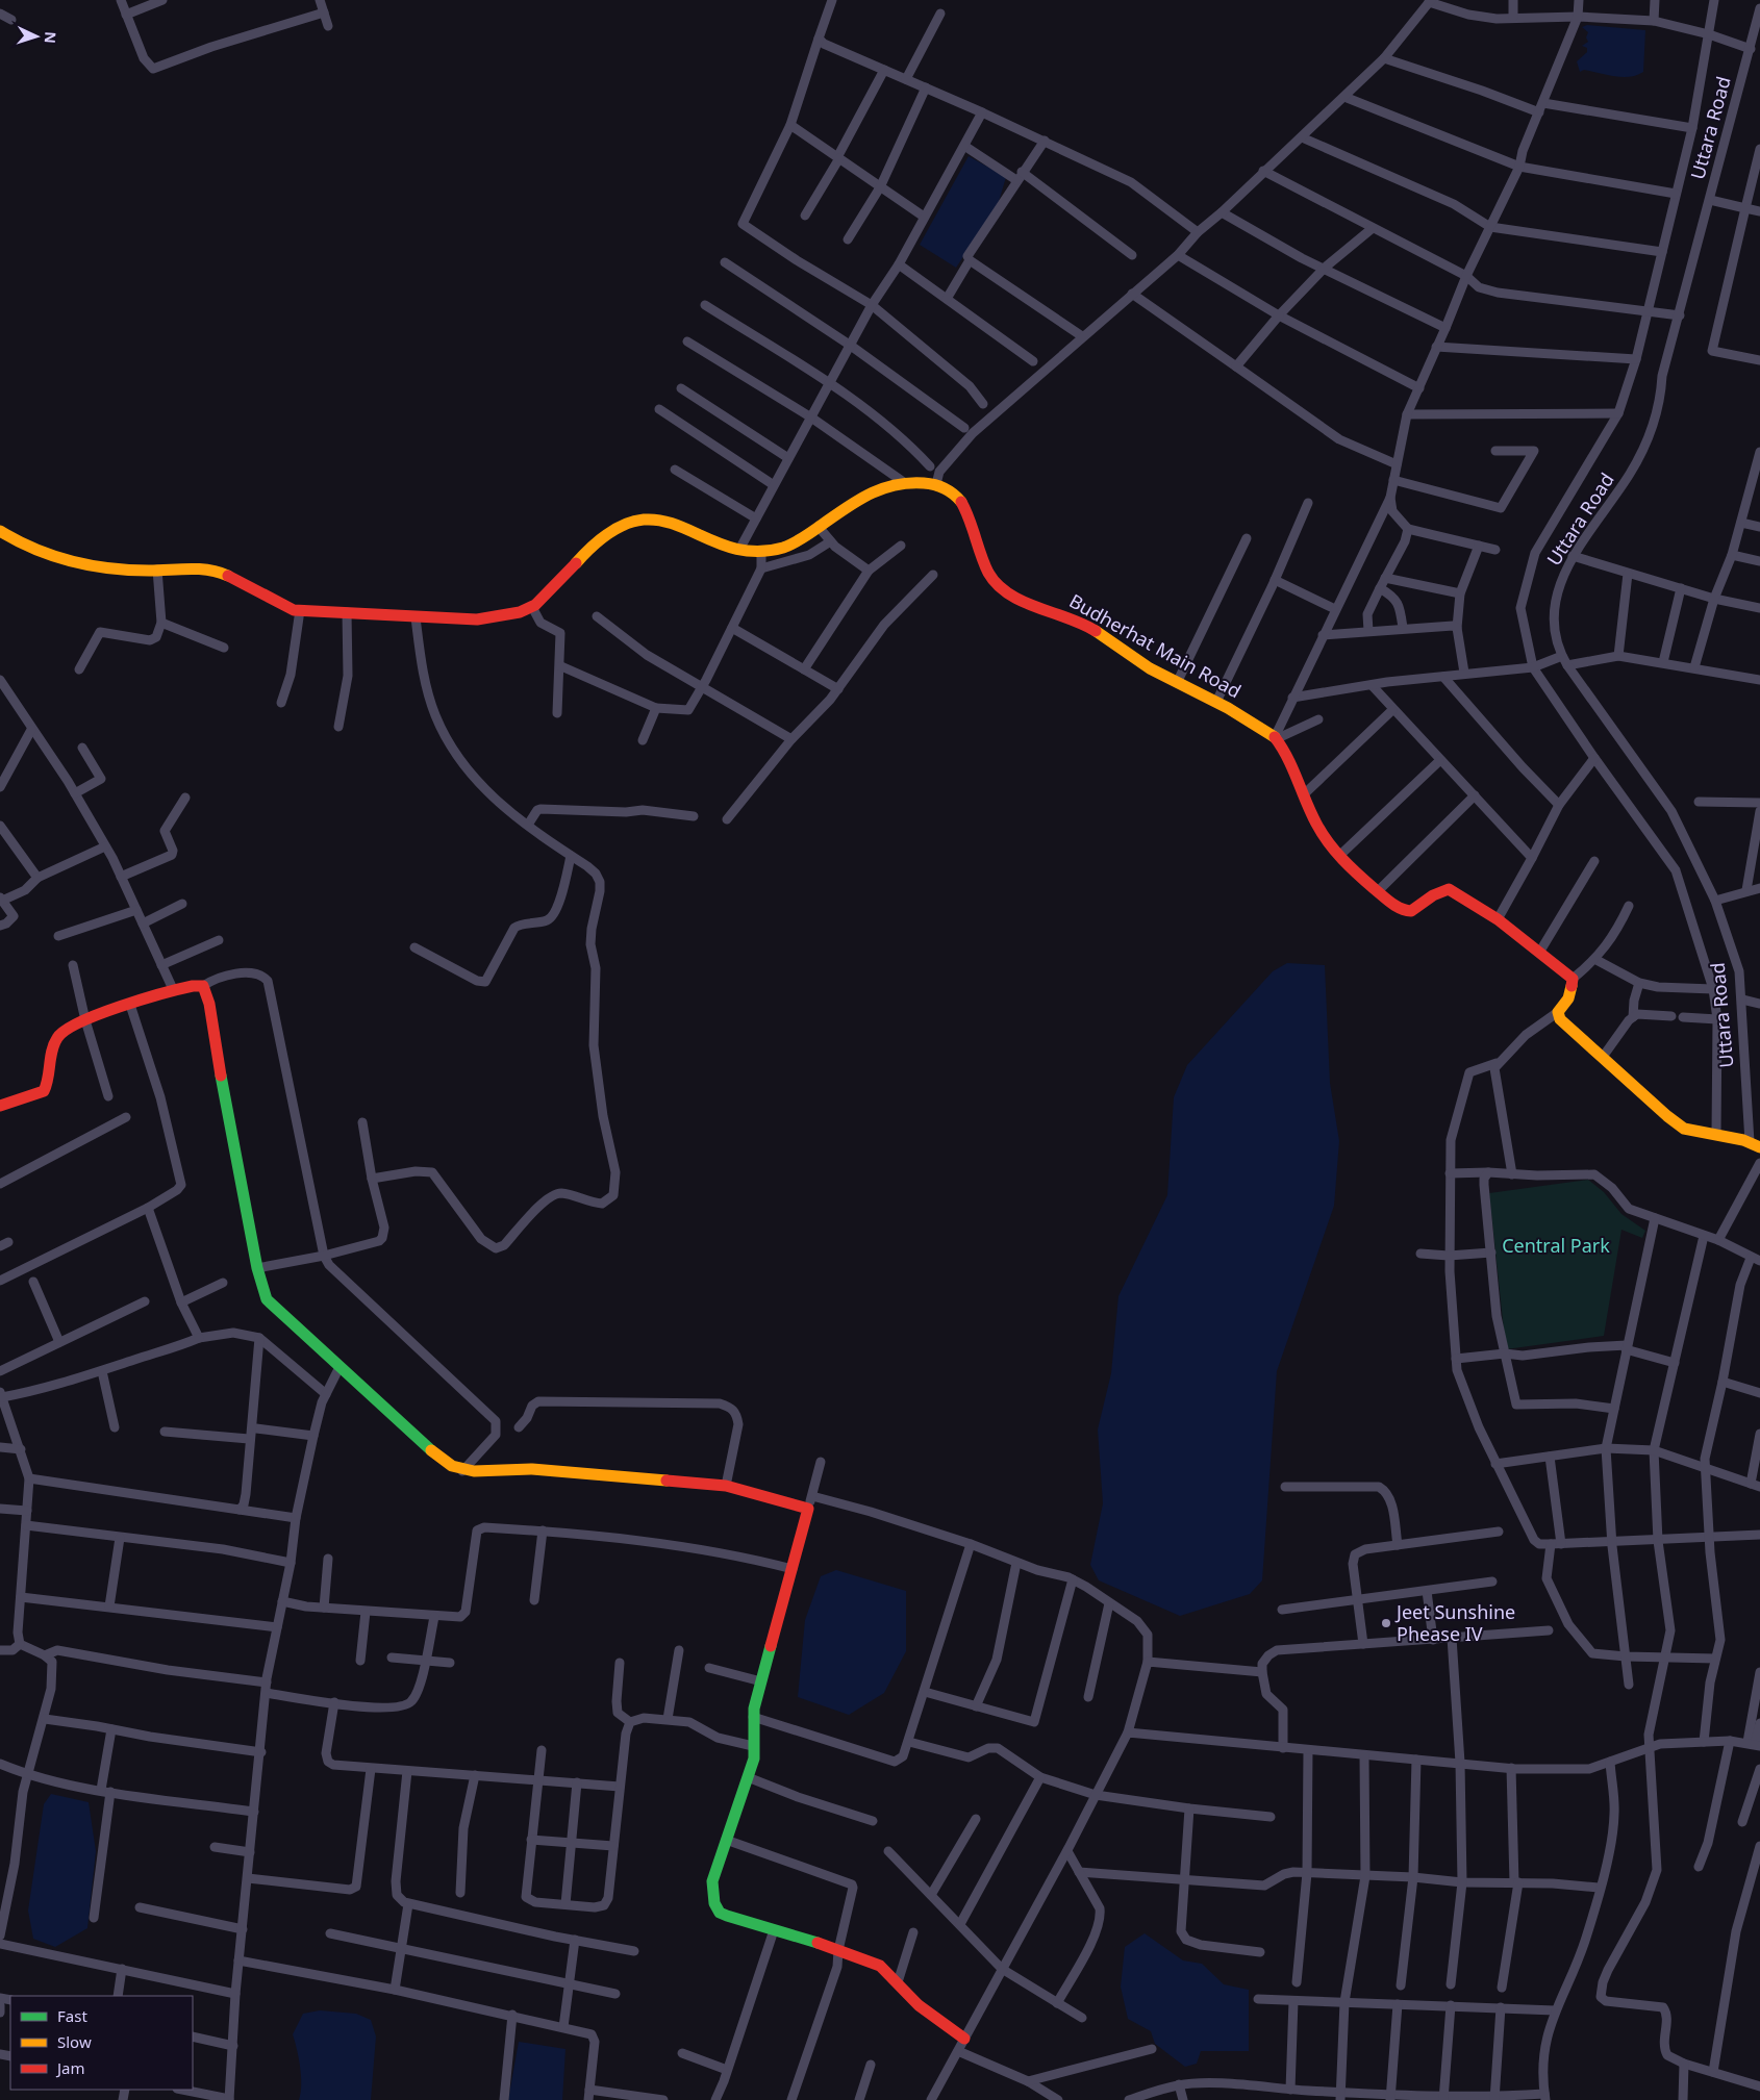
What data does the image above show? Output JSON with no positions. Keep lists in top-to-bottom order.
{
  "streets": {
    "street": ["Uttara Road", "Budherhat Main Road"]
  },
  "parks": ["Central Park"],
  "places": ["Jeet Sunshine Phease IV"],
  "legend": ["Fast", "Slow", "Jam"],
  "north": "right"
}
